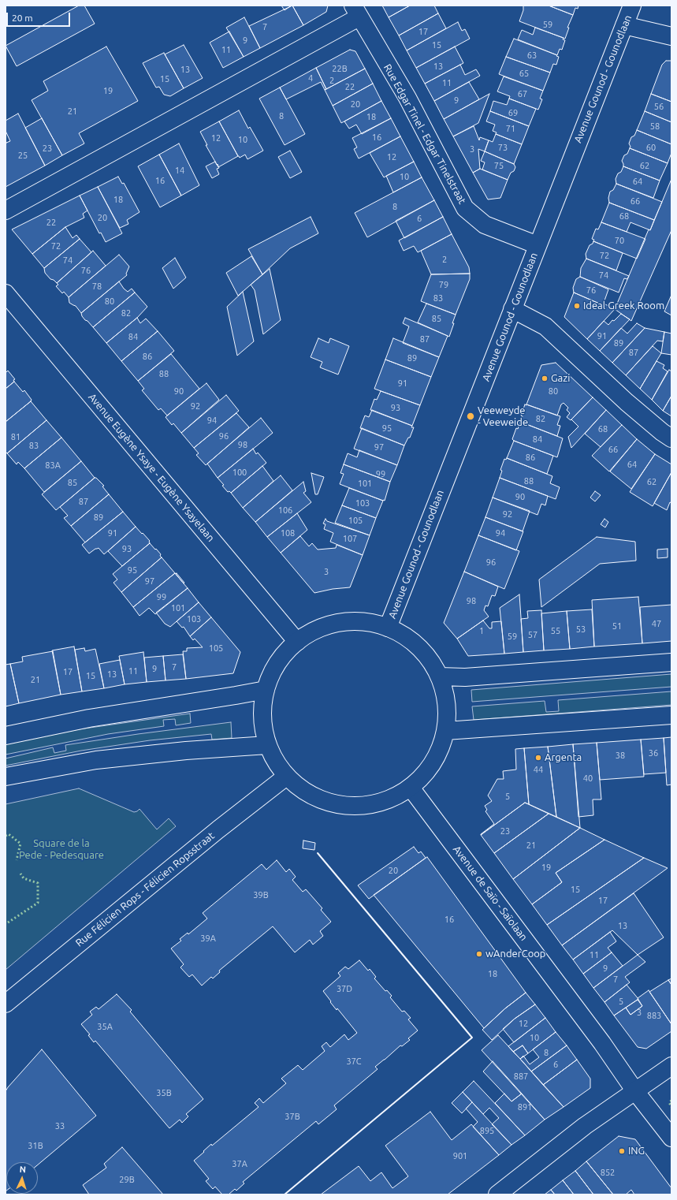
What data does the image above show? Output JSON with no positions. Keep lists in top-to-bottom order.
{
  "streets": {
    "street": [
      "Avenue Gounod - Gounodlaan",
      "Rue Edgar Tinel - Edgar Tinelstraat",
      "Avenue Eugène Ysaye - Eugène Ysayelaan",
      "Rue Félicien Rops - Félicien Ropsstraat",
      "Avenue de Saïo - Saïolaan"
    ]
  },
  "crossings": [
    ["Avenue Gounod - Gounodlaan", "Rue Edgar Tinel - Edgar Tinelstraat"]
  ],
  "parks": ["Square de la Pede - Pedesquare"],
  "places": [
    "Ideal Greek Room",
    "Gazi",
    "Veeweyde - Veeweide",
    "Argenta",
    "wAnderCoop",
    "ING"
  ],
  "house_numbers": [
    "59",
    "7",
    "17",
    "9",
    "15",
    "11",
    "63",
    "13",
    "22B",
    "13",
    "65",
    "4",
    "15",
    "2",
    "11",
    "22",
    "19",
    "67",
    "9",
    "20",
    "56",
    "21",
    "69",
    "8",
    "18",
    "58",
    "71",
    "16",
    "12",
    "10",
    "73",
    "60",
    "23",
    "3",
    "25",
    "12",
    "75",
    "62",
    "14",
    "10",
    "16",
    "64",
    "18",
    "66",
    "8",
    "68",
    "20",
    "6",
    "22",
    "70",
    "72",
    "72",
    "2",
    "74",
    "76",
    "74",
    "79",
    "78",
    "76",
    "83",
    "80",
    "82",
    "85",
    "91",
    "84",
    "87",
    "89",
    "87",
    "86",
    "89",
    "88",
    "91",
    "90",
    "80",
    "92",
    "93",
    "82",
    "94",
    "95",
    "68",
    "96",
    "81",
    "84",
    "98",
    "83",
    "97",
    "66",
    "86",
    "64",
    "83A",
    "100",
    "99",
    "88",
    "62",
    "85",
    "101",
    "90",
    "87",
    "103",
    "106",
    "92",
    "89",
    "105",
    "91",
    "108",
    "94",
    "107",
    "93",
    "96",
    "95",
    "3",
    "97",
    "99",
    "98",
    "101",
    "103",
    "47",
    "51",
    "53",
    "1",
    "55",
    "57",
    "59",
    "105",
    "7",
    "9",
    "11",
    "17",
    "13",
    "15",
    "21",
    "36",
    "38",
    "44",
    "40",
    "5",
    "23",
    "21",
    "19",
    "20",
    "15",
    "39B",
    "17",
    "16",
    "13",
    "39A",
    "11",
    "9",
    "18",
    "7",
    "37D",
    "5",
    "3",
    "883",
    "12",
    "35A",
    "10",
    "8",
    "37C",
    "6",
    "887",
    "35B",
    "891",
    "37B",
    "33",
    "895",
    "31B",
    "901",
    "37A",
    "852",
    "29B"
  ],
  "scale_bar": "20 m",
  "north": "top"
}
